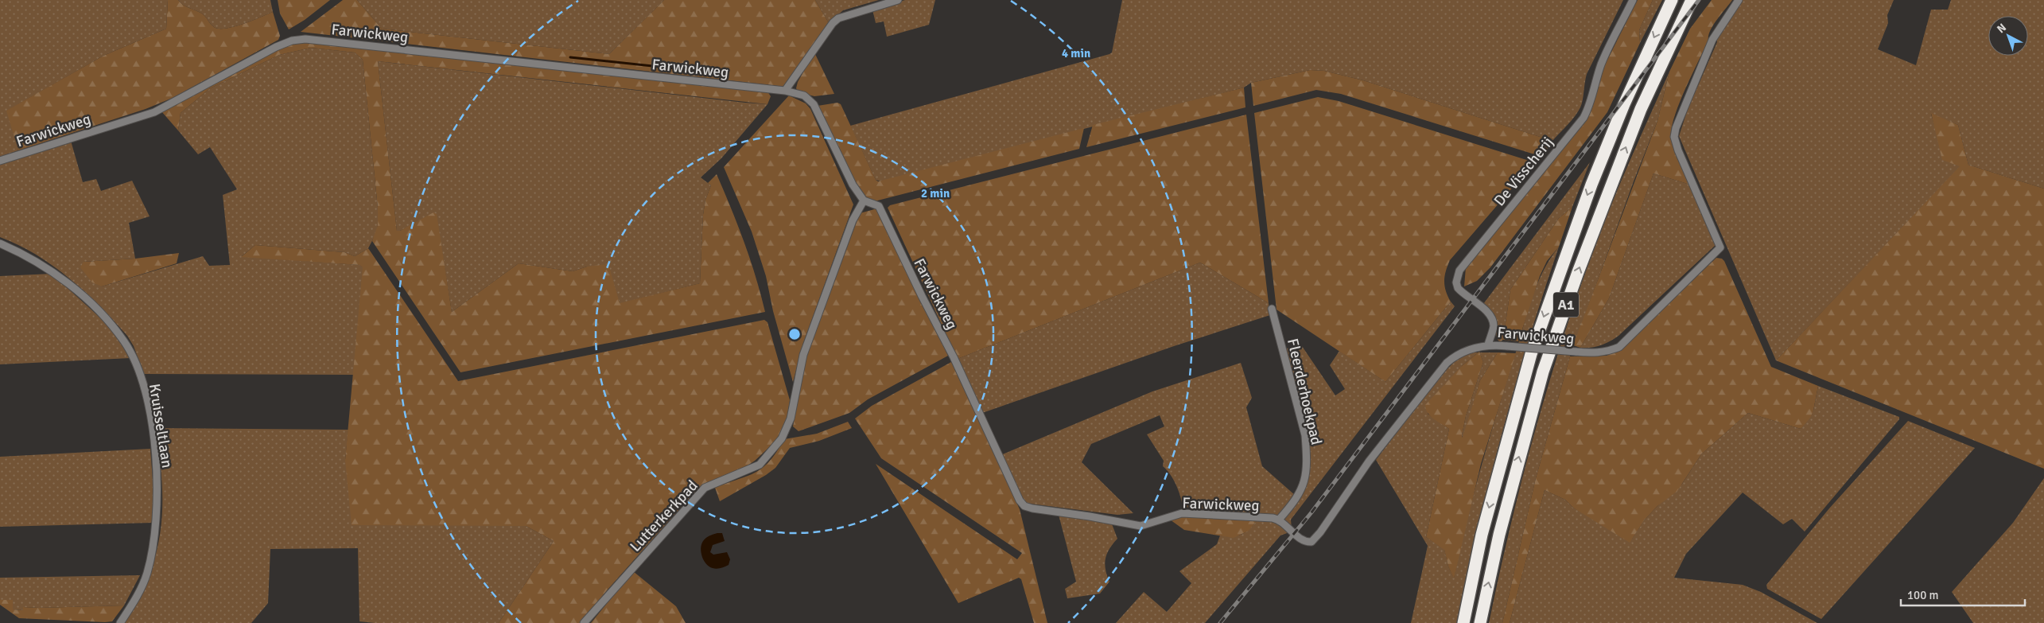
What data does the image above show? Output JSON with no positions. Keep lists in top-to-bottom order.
{
  "streets": {
    "highway": ["A1"],
    "street": [
      "Farwickweg",
      "De Visscherij",
      "Fleerderhoekpad",
      "Kruisseltlaan",
      "Lutterkerkpad"
    ]
  },
  "crossings": [
    ["Farwickweg", "De Visscherij"],
    ["Farwickweg", "Fleerderhoekpad"],
    ["Farwickweg", "Lutterkerkpad"]
  ],
  "scale_bar": "100 m",
  "north": "top left",
  "rings": ["4 min", "2 min"]
}
